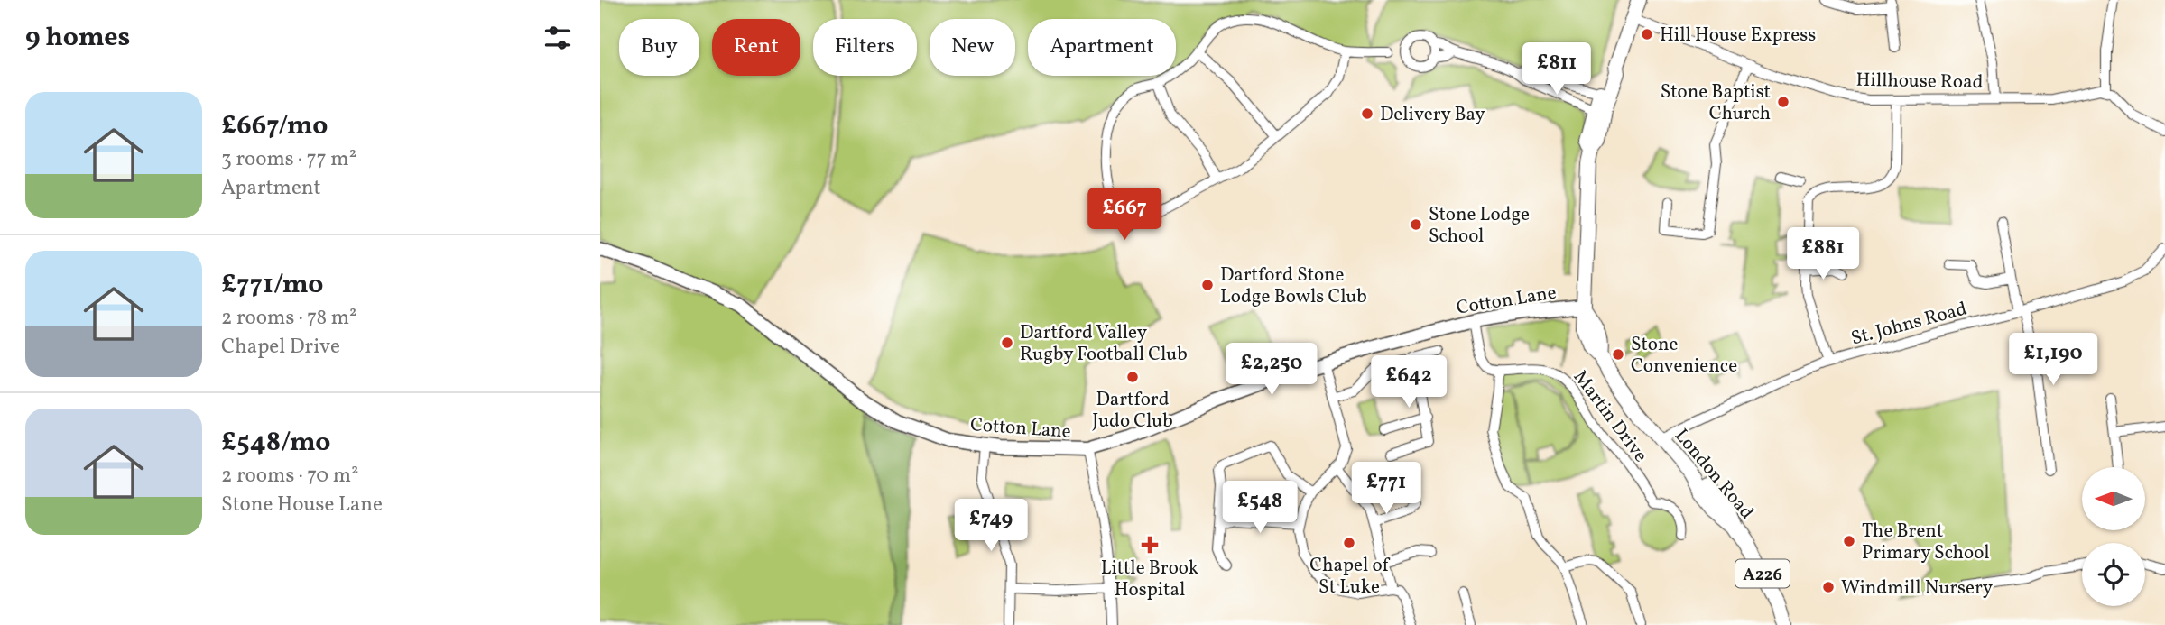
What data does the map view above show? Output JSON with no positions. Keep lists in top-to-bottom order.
{
  "streets": {
    "main road": ["Cotton Lane", "London Road", "A226"],
    "street": ["Hillhouse Road", "St. Johns Road", "Martin Drive"]
  },
  "crossings": [
    ["Cotton Lane", "London Road"],
    ["St. Johns Road", "London Road"]
  ],
  "places": {
    "other": [
      "Hill House Express",
      "Stone Baptist Church",
      "Delivery Bay",
      "Stone Lodge School",
      "Dartford Stone Lodge Bowls Club",
      "Dartford Valley Rugby Football Club",
      "Stone Convenience",
      "Dartford Judo Club",
      "The Brent Primary School",
      "Chapel of St Luke",
      "Windmill Nursery"
    ],
    "health": ["Little Brook Hospital"]
  },
  "north": "left",
  "page": {
    "heading": "9 homes",
    "chip": [
      "Buy",
      "Rent",
      "Filters",
      "New",
      "Apartment"
    ],
    "price": [
      "£811",
      "£667",
      "£881",
      "£1,190",
      "£2,250",
      "£642",
      "£771",
      "£548",
      "£749"
    ],
    "list": [
      {
        "name": "£667/mo",
        "note": "3 rooms · 77 m² · Apartment"
      },
      {
        "name": "£771/mo",
        "note": "2 rooms · 78 m² · Chapel Drive"
      },
      {
        "name": "£548/mo",
        "note": "2 rooms · 70 m² · Stone House Lane"
      }
    ]
  }
}
